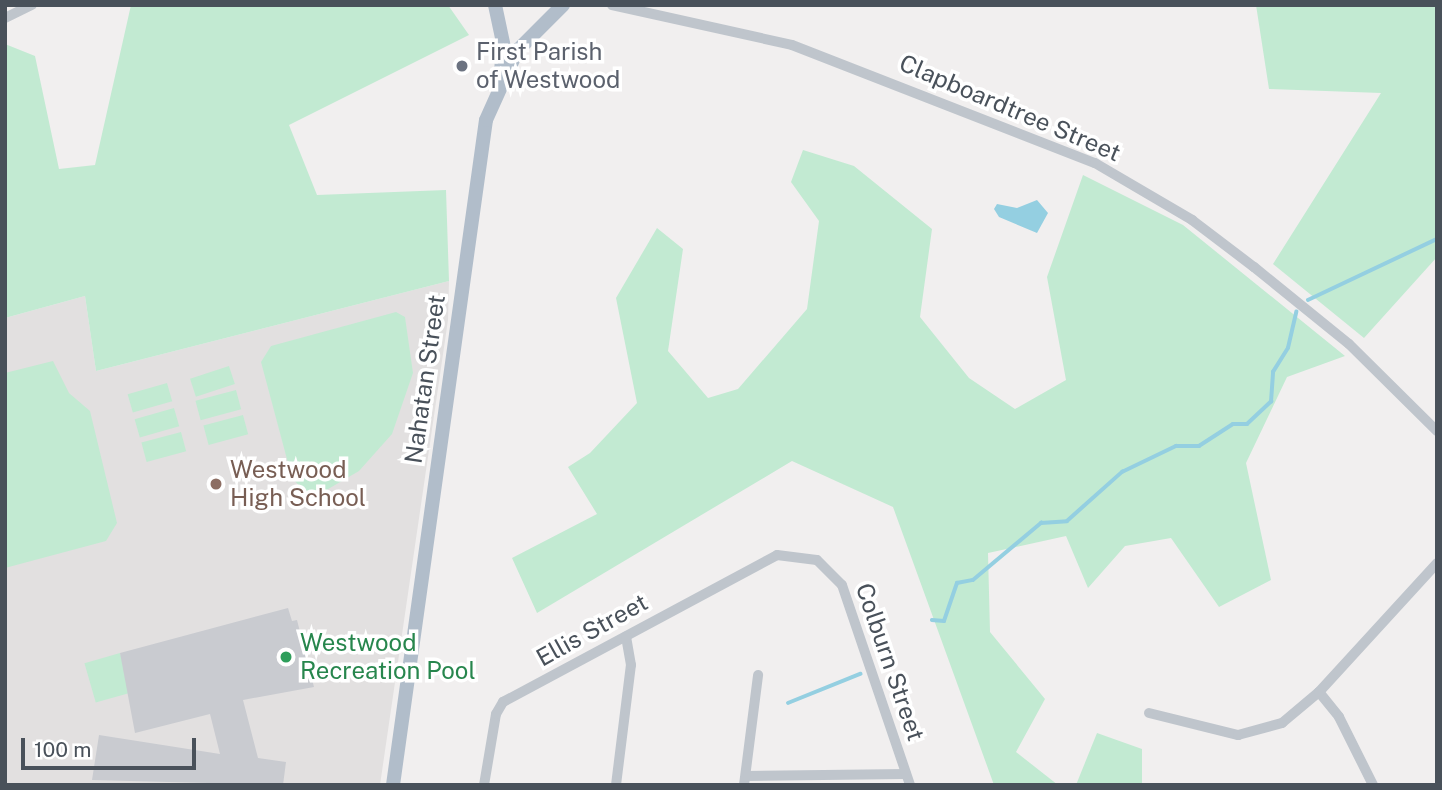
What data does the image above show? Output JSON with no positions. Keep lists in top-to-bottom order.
{
  "streets": {
    "main road": ["Nahatan Street"],
    "street": ["Clapboardtree Street", "Ellis Street", "Colburn Street"]
  },
  "crossings": [
    ["Ellis Street", "Colburn Street"]
  ],
  "places": ["First Parish of Westwood", "Westwood High School", "Westwood Recreation Pool"],
  "scale_bar": "100 m"
}
